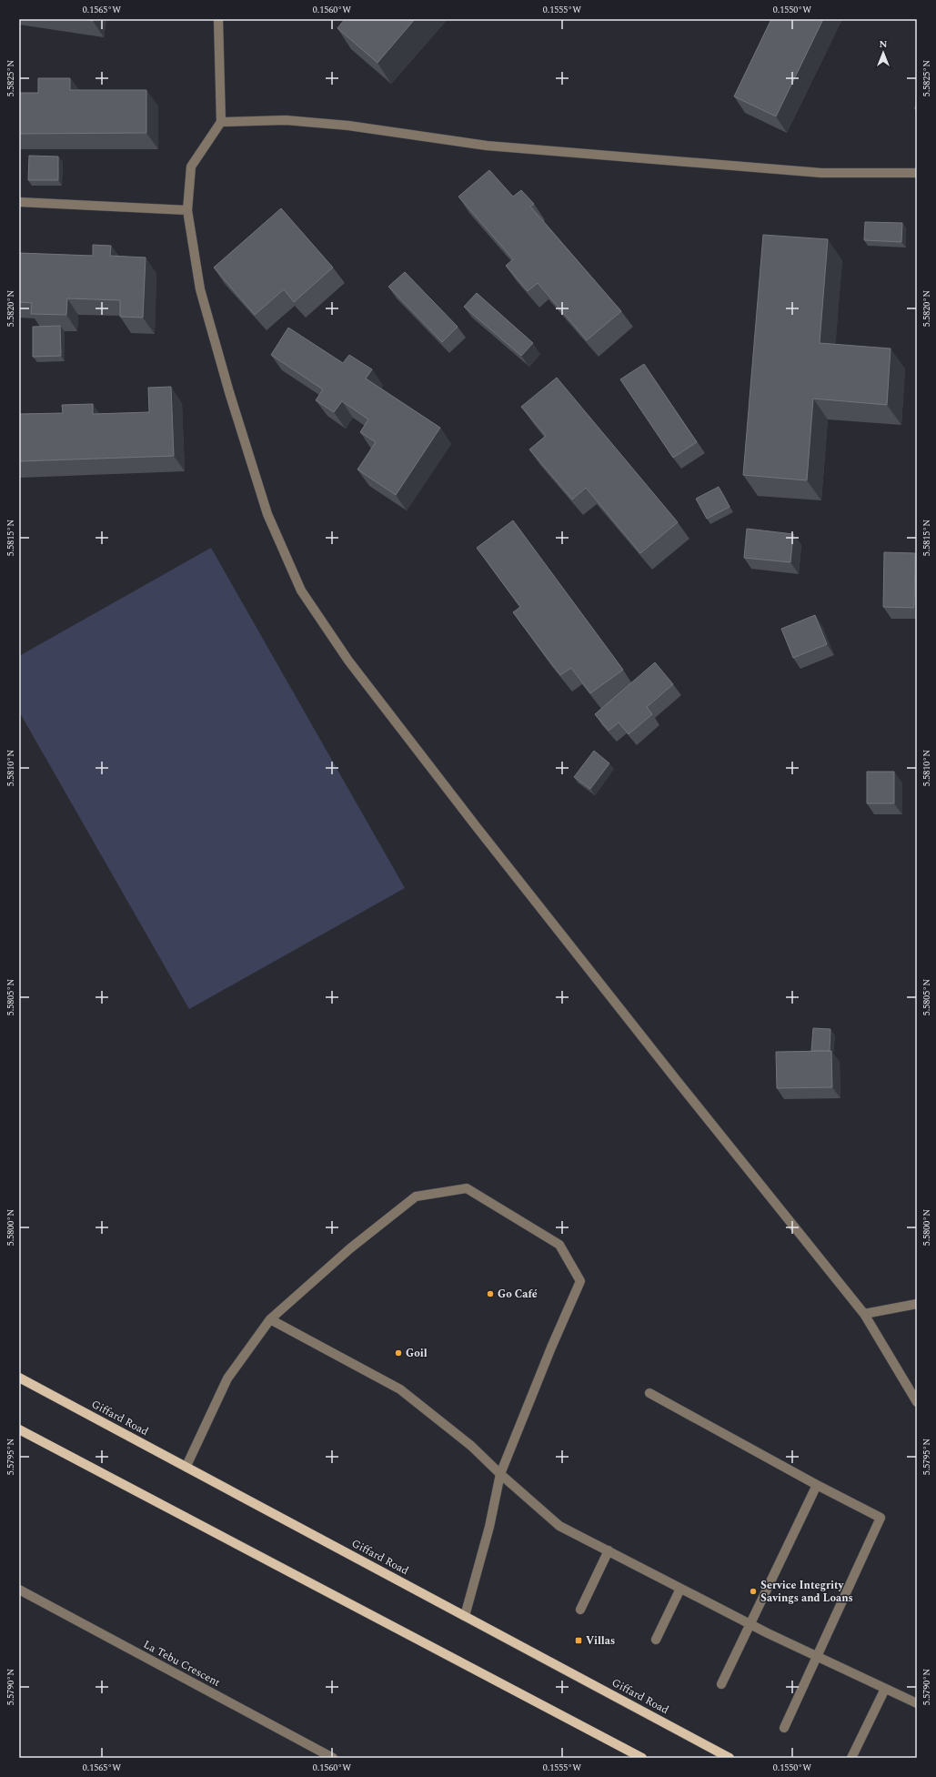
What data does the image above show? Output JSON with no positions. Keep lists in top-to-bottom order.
{
  "streets": {
    "main road": ["Giffard Road"],
    "street": ["La Tebu Crescent"]
  },
  "places": {
    "other": ["Go Café", "Goil", "Service Integrity Savings and Loans"],
    "transit": ["Villas"]
  },
  "north": "top",
  "coordinates": [
    "0.1565°W",
    "0.1560°W",
    "0.1555°W",
    "0.1550°W",
    "5.5825°N",
    "5.5820°N",
    "5.5815°N",
    "5.5810°N",
    "5.5805°N",
    "5.5800°N",
    "5.5795°N",
    "5.5790°N"
  ]
}
